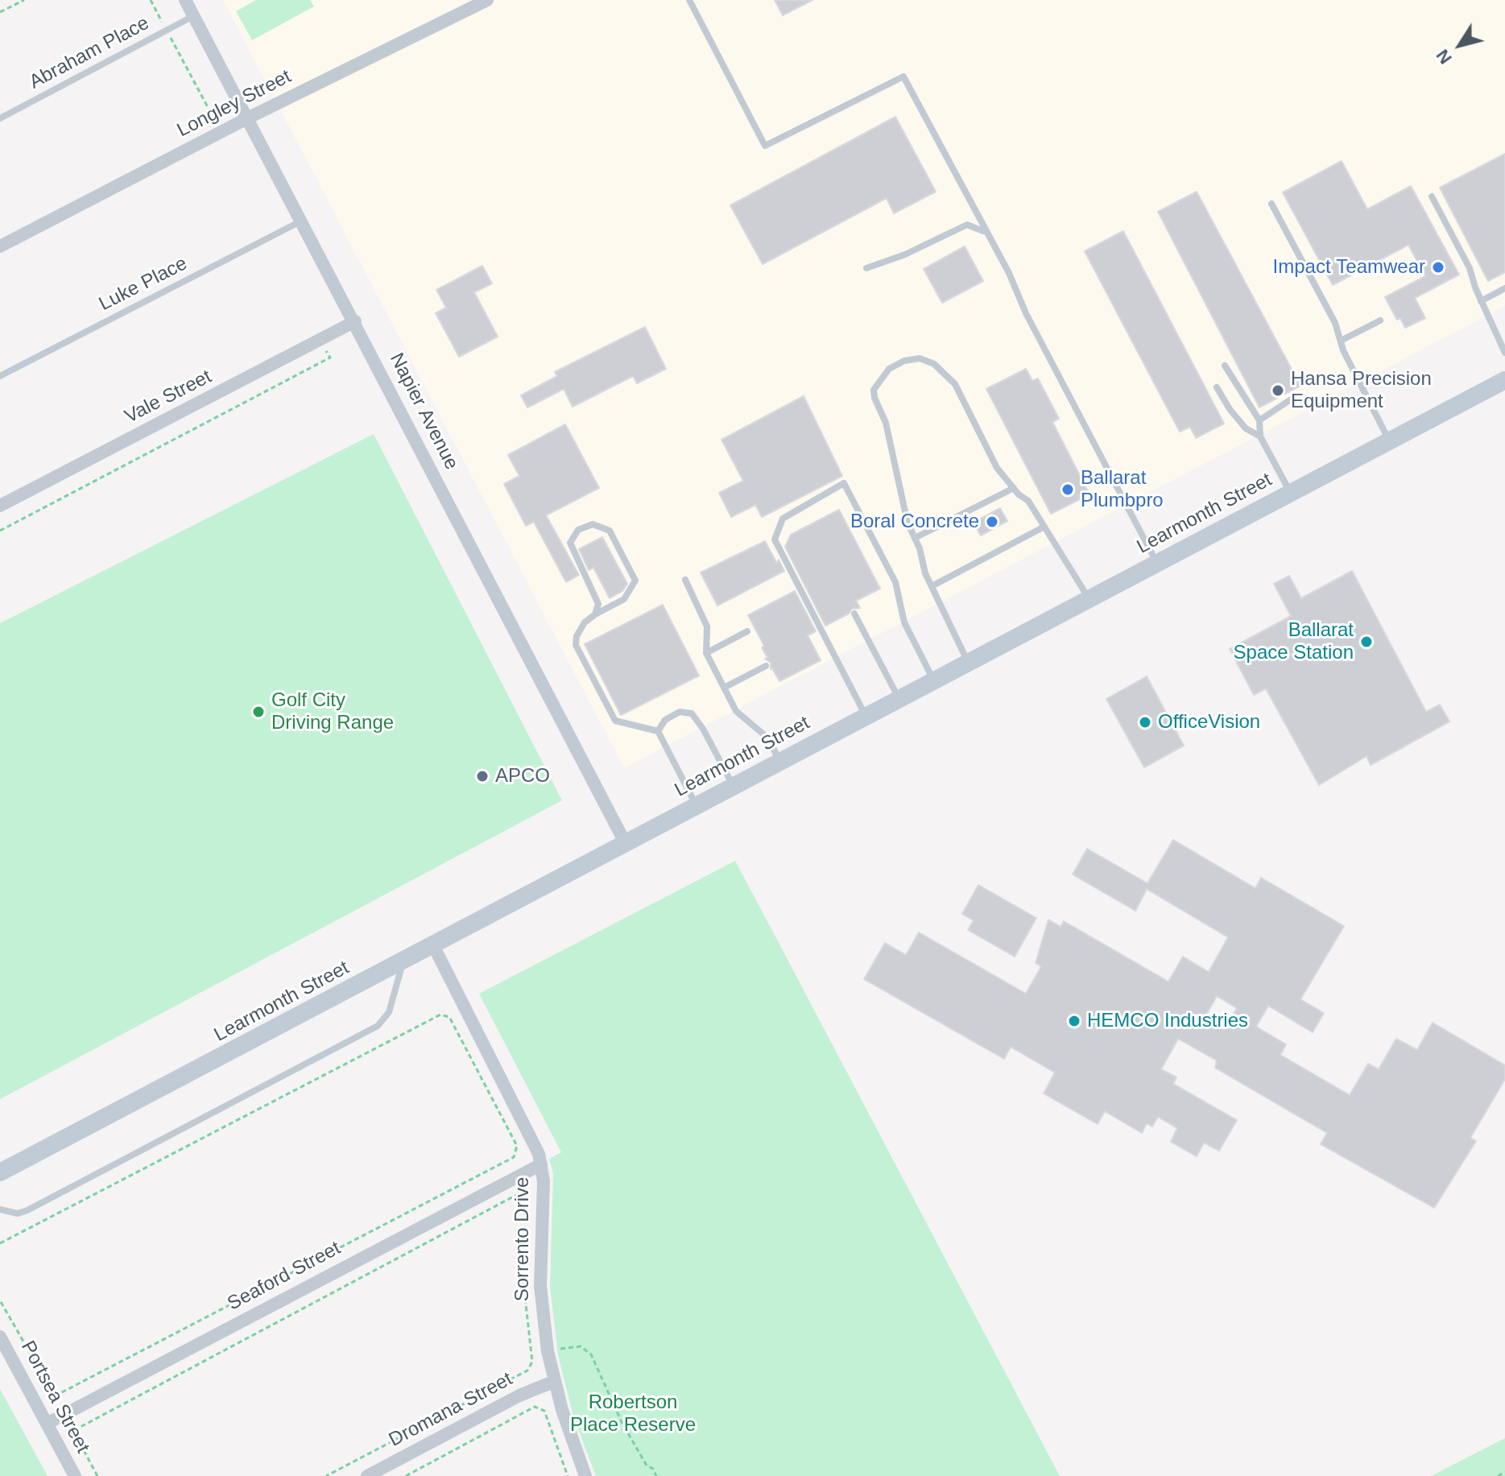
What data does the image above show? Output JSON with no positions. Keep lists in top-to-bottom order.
{
  "streets": {
    "street": [
      "Longley Street",
      "Vale Street",
      "Napier Avenue",
      "Learmonth Street",
      "Sorrento Drive",
      "Seaford Street",
      "Portsea Street",
      "Dromana Street"
    ],
    "lane": ["Abraham Place", "Luke Place"]
  },
  "crossings": [
    ["Abraham Place", "Napier Avenue"],
    ["Longley Street", "Napier Avenue"],
    ["Luke Place", "Napier Avenue"],
    ["Vale Street", "Napier Avenue"],
    ["Napier Avenue", "Learmonth Street"],
    ["Learmonth Street", "Sorrento Drive"],
    ["Sorrento Drive", "Seaford Street"],
    ["Sorrento Drive", "Dromana Street"],
    ["Seaford Street", "Portsea Street"]
  ],
  "parks": ["Robertson Place Reserve"],
  "places": [
    "Impact Teamwear",
    "Hansa Precision Equipment",
    "Ballarat Plumbpro",
    "Boral Concrete",
    "Ballarat Space Station",
    "Golf City Driving Range",
    "OfficeVision",
    "APCO",
    "HEMCO Industries"
  ],
  "north": "bottom left"
}
